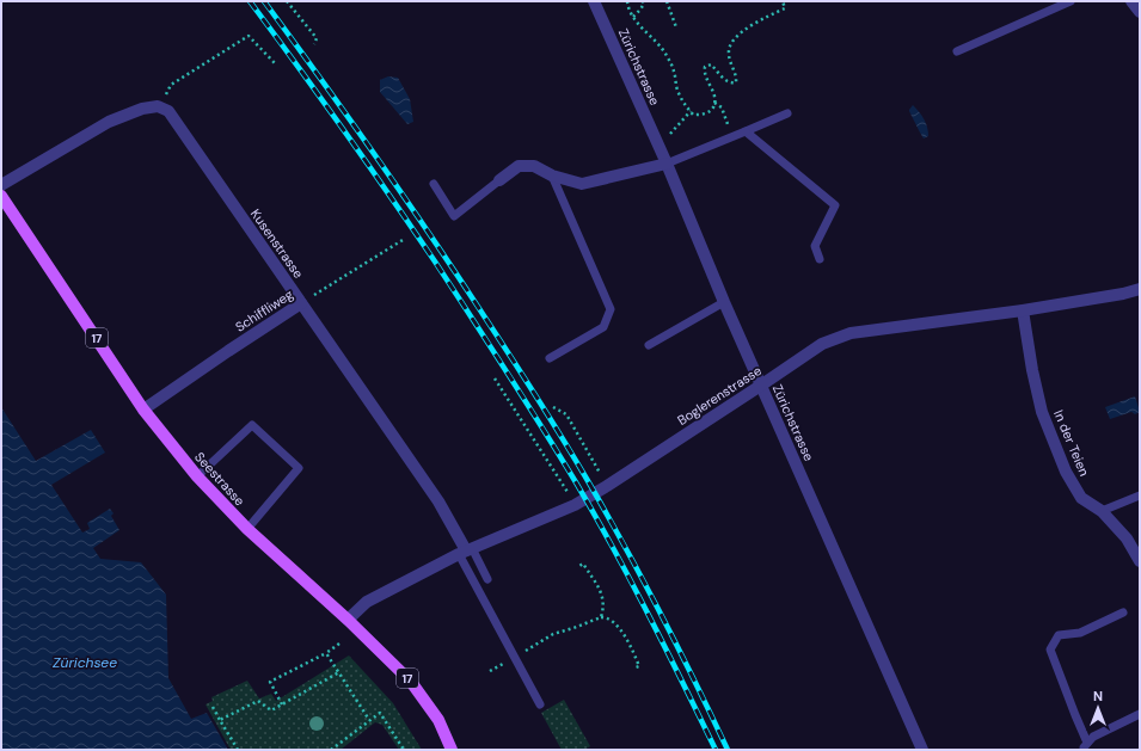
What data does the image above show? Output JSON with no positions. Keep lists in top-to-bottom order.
{
  "streets": {
    "main road": ["17", "Seestrasse"],
    "street": [
      "Zürichstrasse",
      "Kusenstrasse",
      "Schiffliweg",
      "Boglerenstrasse",
      "In der Teien"
    ]
  },
  "crossings": [
    ["Zürichstrasse", "Boglerenstrasse"],
    ["Kusenstrasse", "Schiffliweg"],
    ["Kusenstrasse", "Boglerenstrasse"],
    ["Schiffliweg", "Seestrasse"],
    ["Boglerenstrasse", "In der Teien"],
    ["Boglerenstrasse", "Seestrasse"]
  ],
  "water": ["Zürichsee"],
  "north": "top"
}
